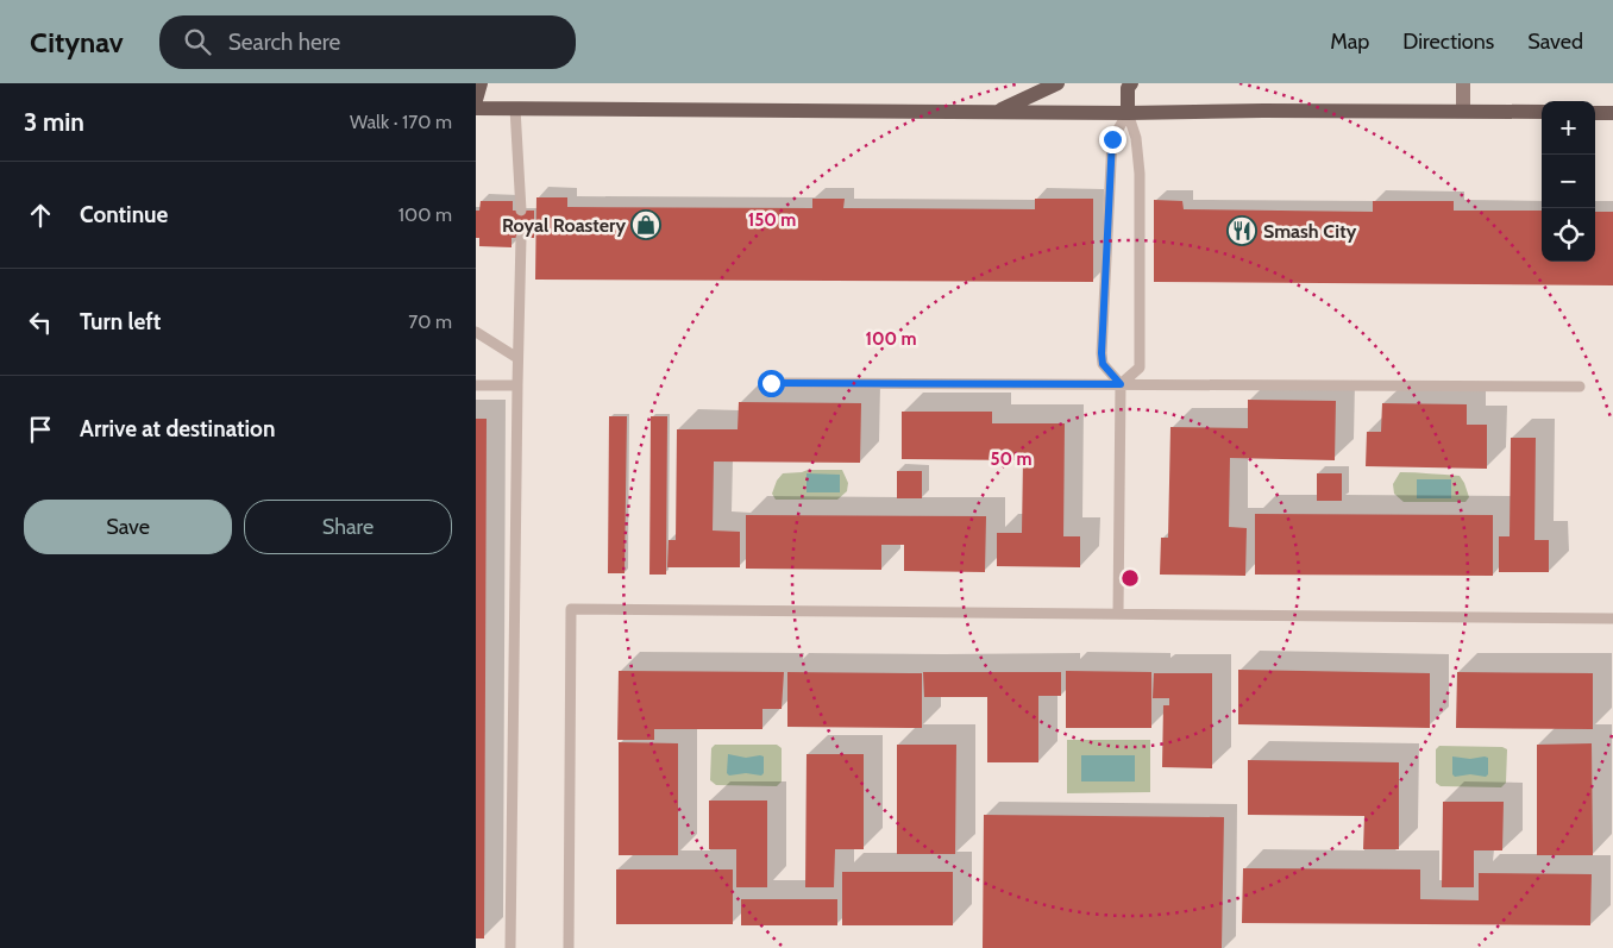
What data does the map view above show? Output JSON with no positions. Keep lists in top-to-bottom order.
{
  "places": {
    "shop": ["Royal Roastery"],
    "restaurant": ["Smash City"]
  },
  "page": {
    "header": "Citynav",
    "search": "Search here",
    "nav": ["Map", "Directions", "Saved"],
    "heading": ["3 min", "Walk · 170 m"],
    "map_buttons": ["+", "−"],
    "list": [
      ["Continue", "100 m"],
      ["Turn left", "70 m"],
      "Arrive at destination"
    ],
    "buttons": ["Save", "Share"]
  },
  "rings": ["150 m", "100 m", "50 m"]
}
